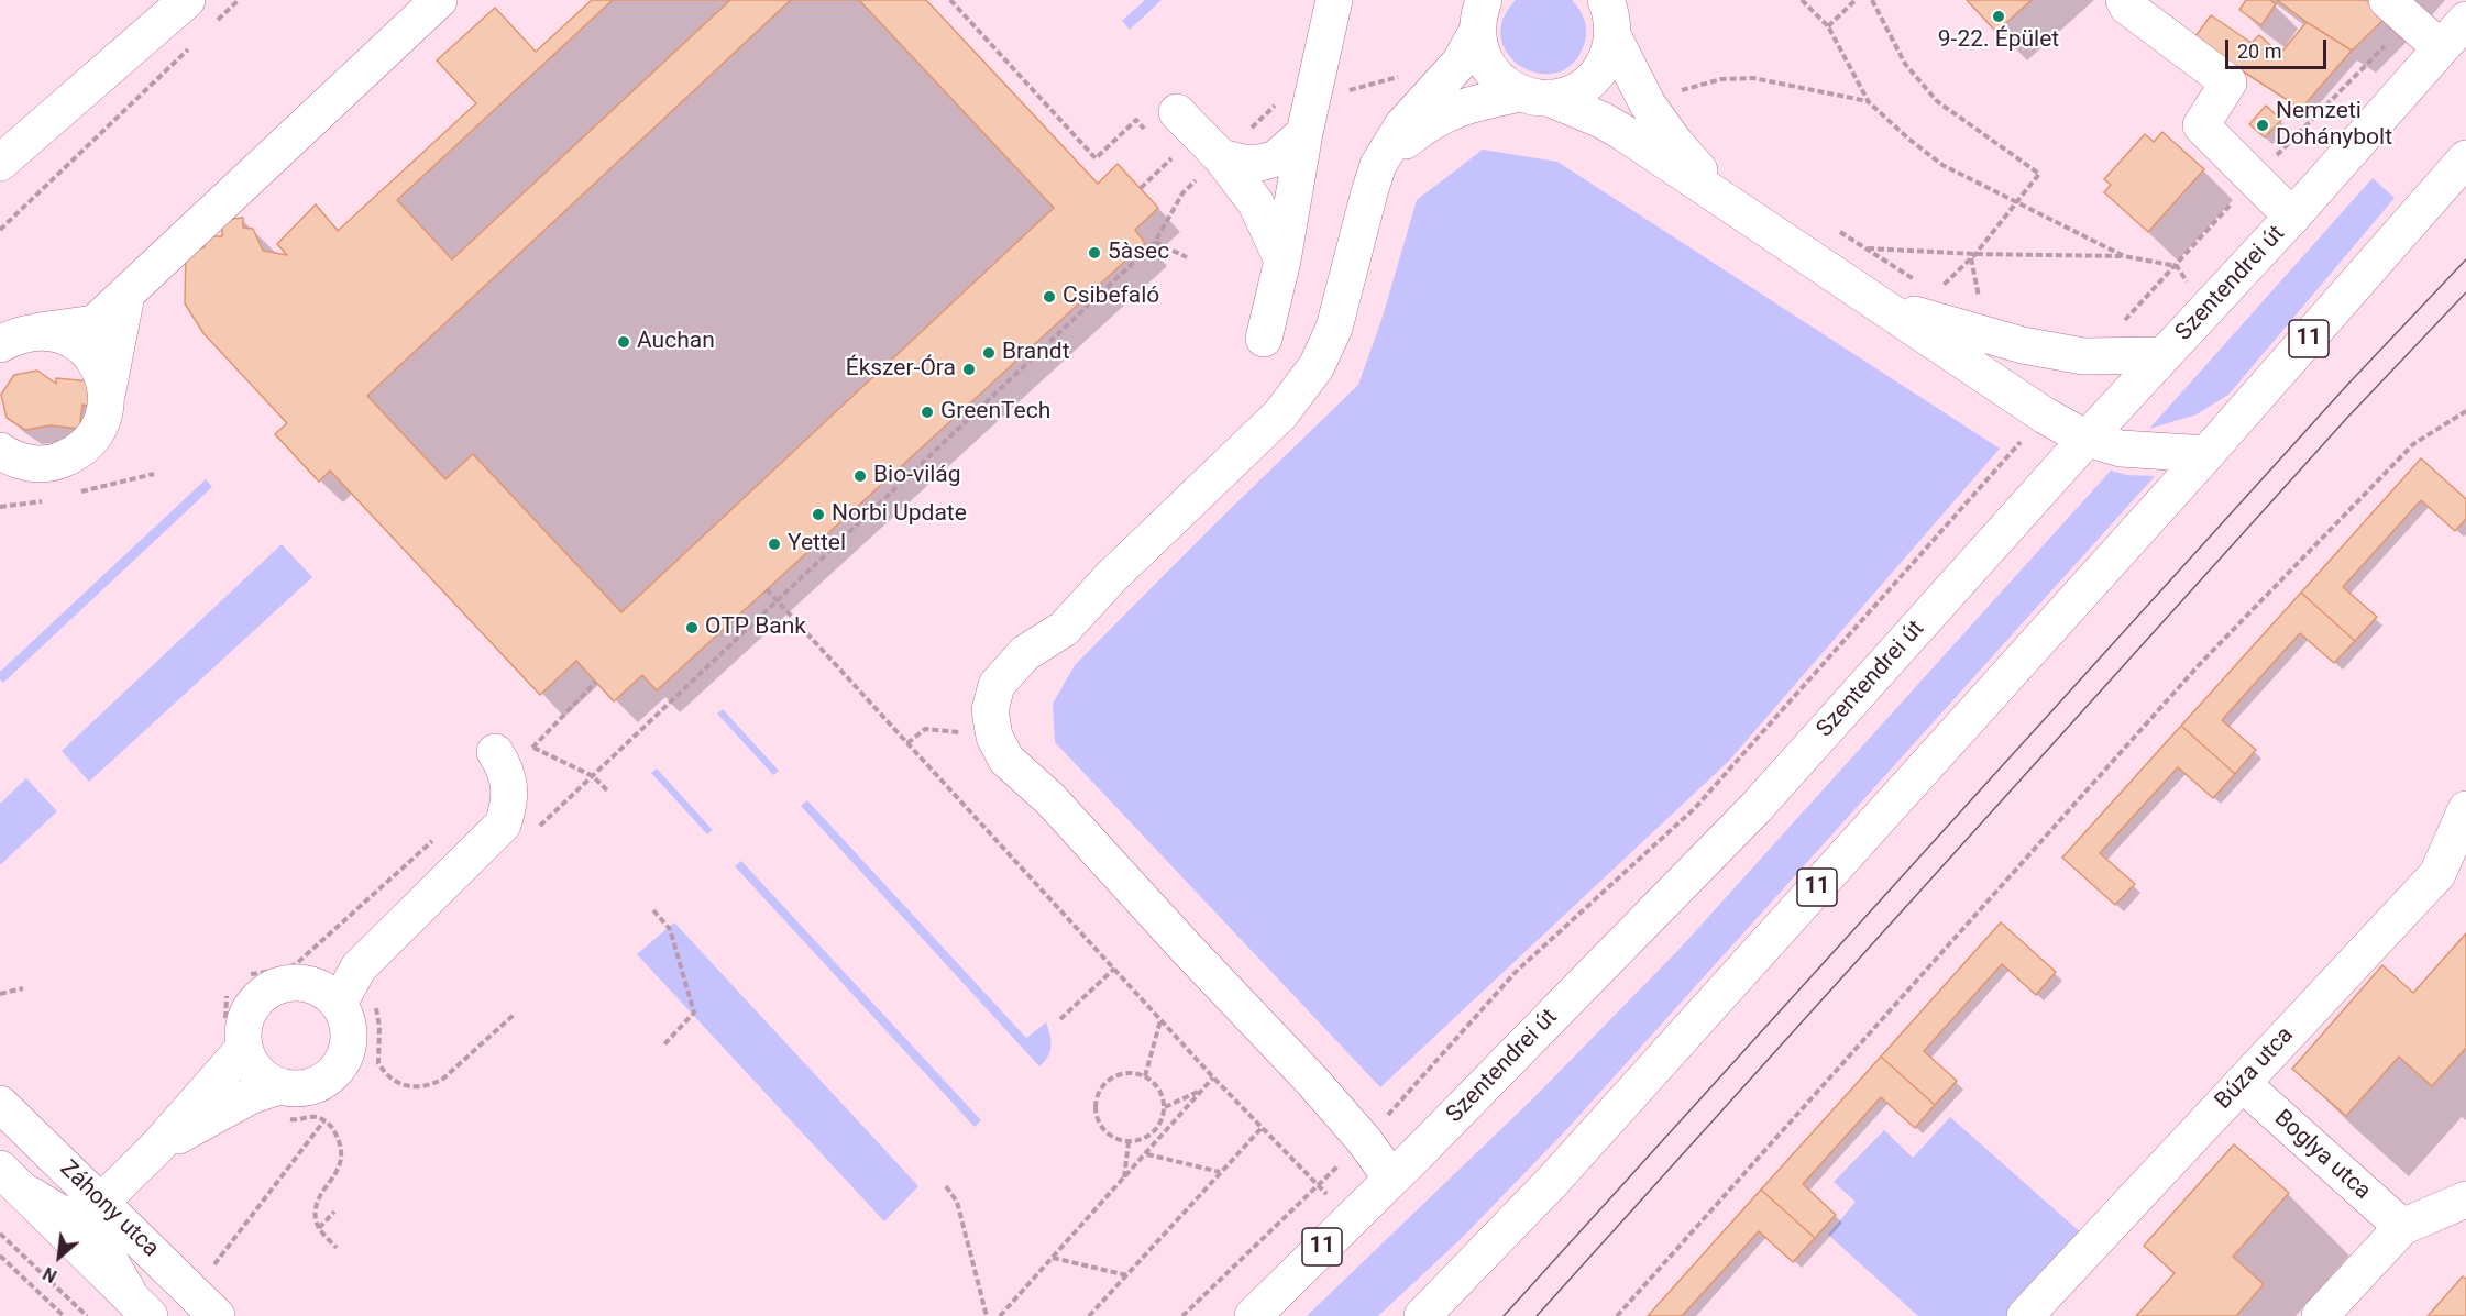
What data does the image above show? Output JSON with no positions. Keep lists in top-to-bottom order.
{
  "streets": {
    "main road": [
      "Szentendrei út",
      "11",
      "Búza utca",
      "Boglya utca",
      "Záhony utca"
    ]
  },
  "crossings": [
    ["Búza utca", "Boglya utca"]
  ],
  "places": [
    "9-22. Épület",
    "Nemzeti Dohánybolt",
    "5àsec",
    "Csibefaló",
    "Auchan",
    "Brandt",
    "Ékszer-Óra",
    "GreenTech",
    "Bio-világ",
    "Norbi Update",
    "Yettel",
    "OTP Bank"
  ],
  "scale_bar": "20 m",
  "north": "bottom left"
}
